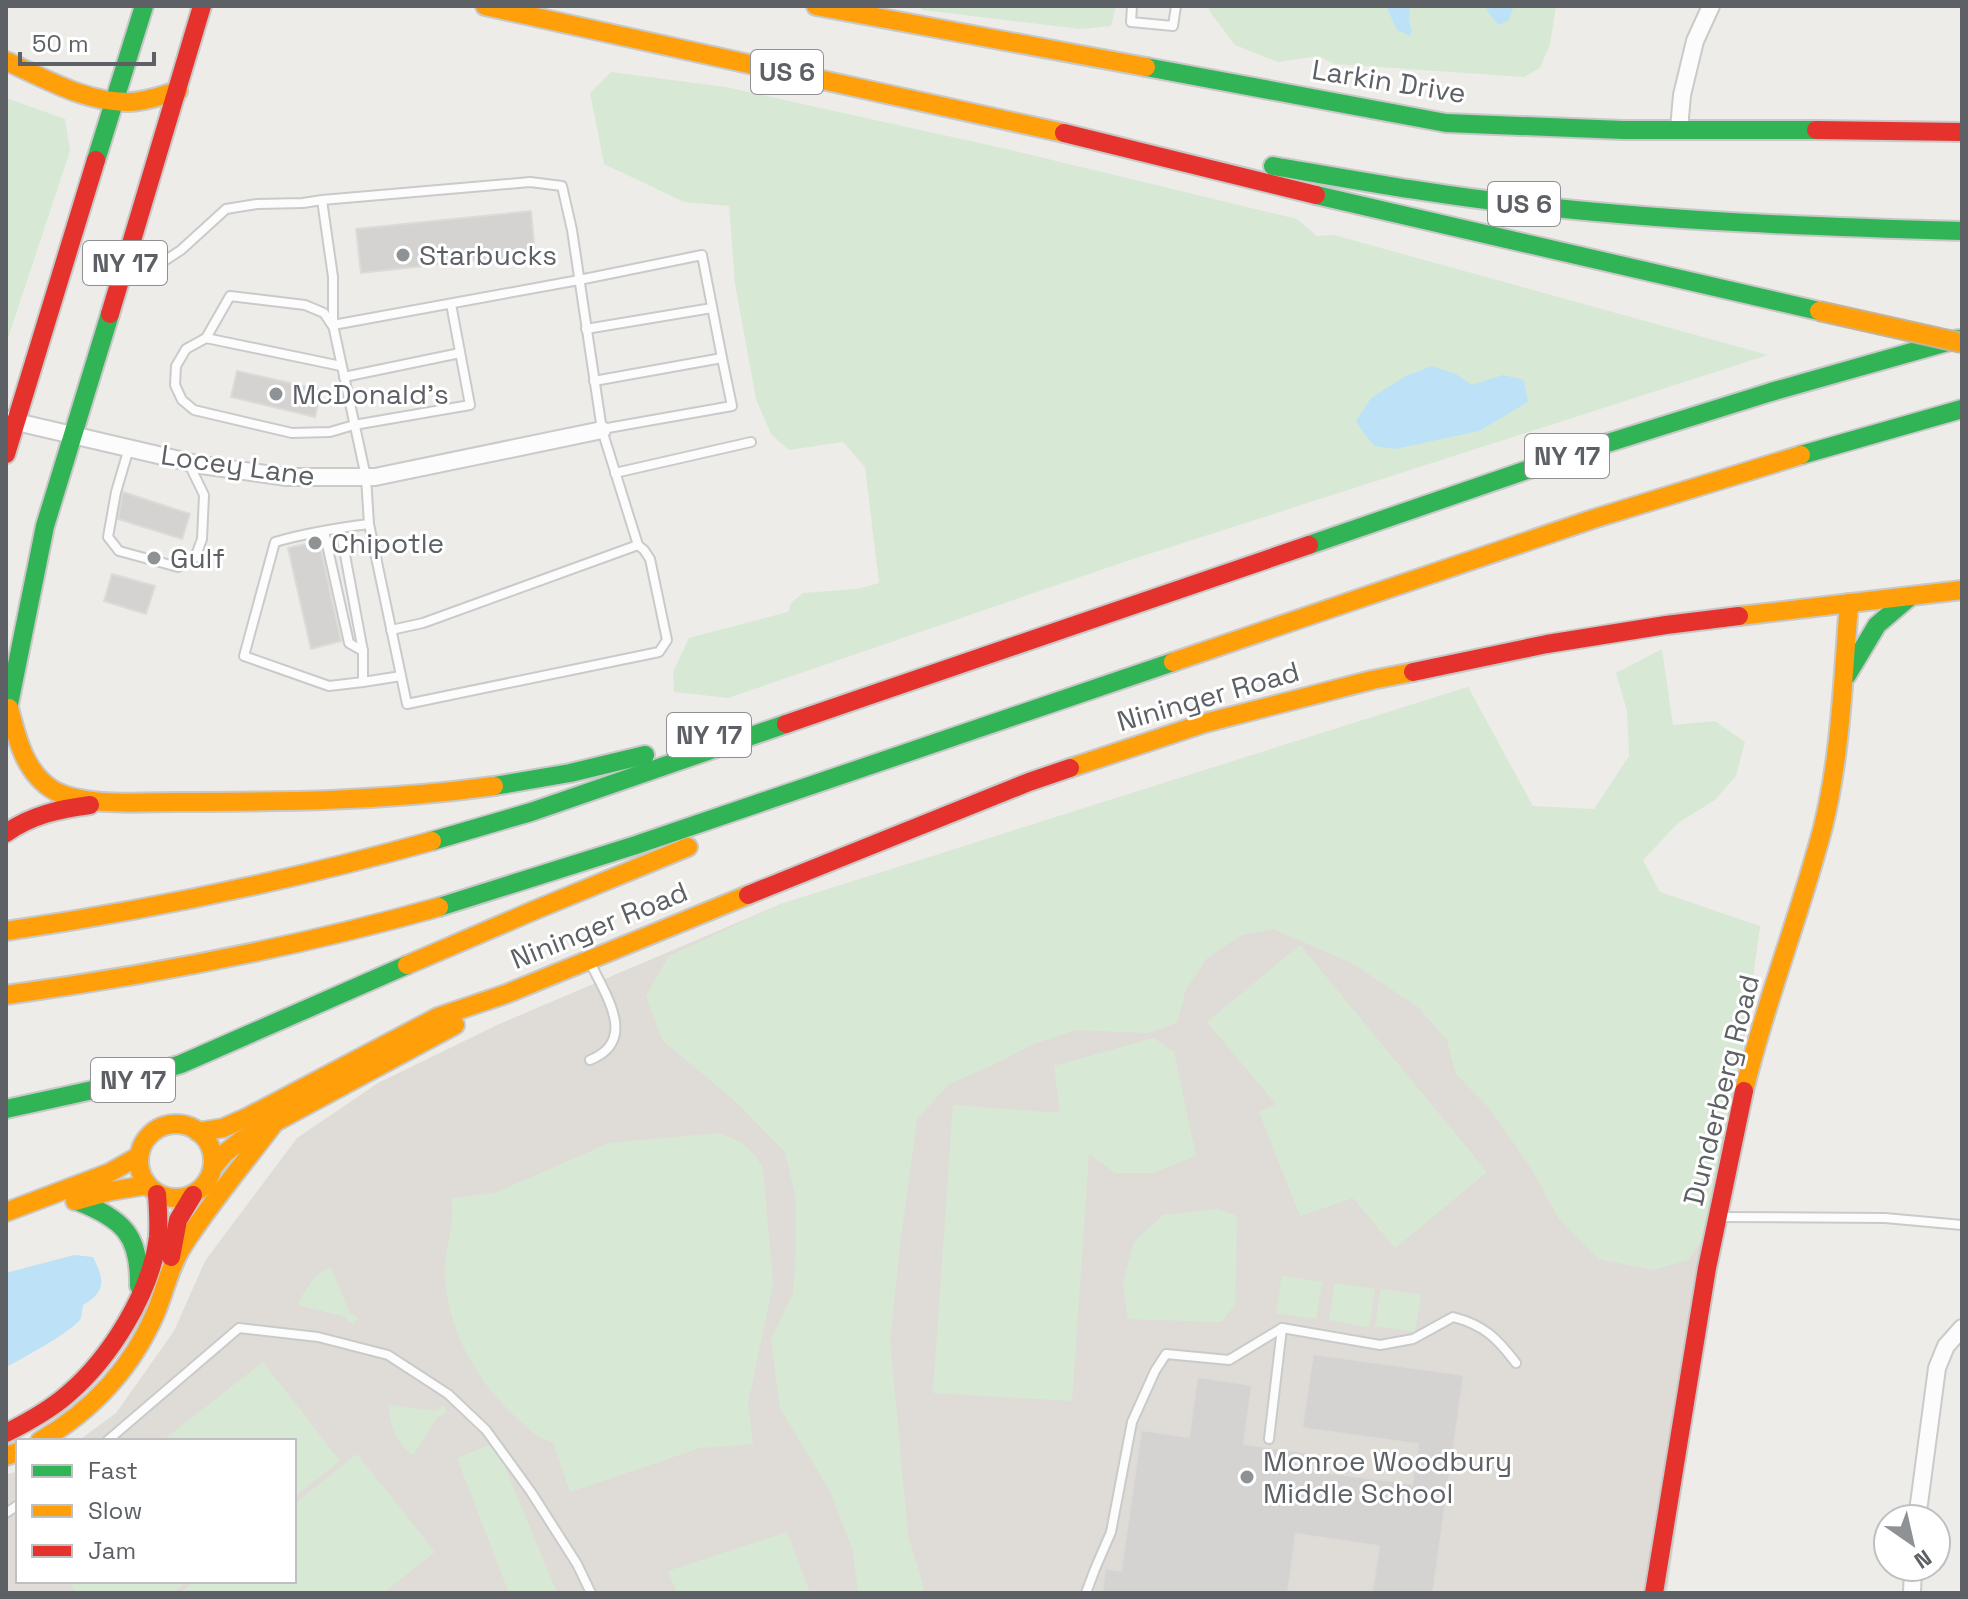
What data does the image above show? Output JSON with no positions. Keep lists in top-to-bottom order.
{
  "streets": {
    "main road": [
      "US 6",
      "Larkin Drive",
      "NY 17",
      "Nininger Road",
      "Dunderberg Road"
    ],
    "street": ["Locey Lane"]
  },
  "crossings": [
    ["US 6", "NY 17"],
    ["NY 17", "Locey Lane"],
    ["Nininger Road", "Dunderberg Road"]
  ],
  "places": [
    "Starbucks",
    "McDonald's",
    "Chipotle",
    "Gulf",
    "Monroe Woodbury Middle School"
  ],
  "legend": ["Fast", "Slow", "Jam"],
  "scale_bar": "50 m",
  "north": "bottom right"
}
